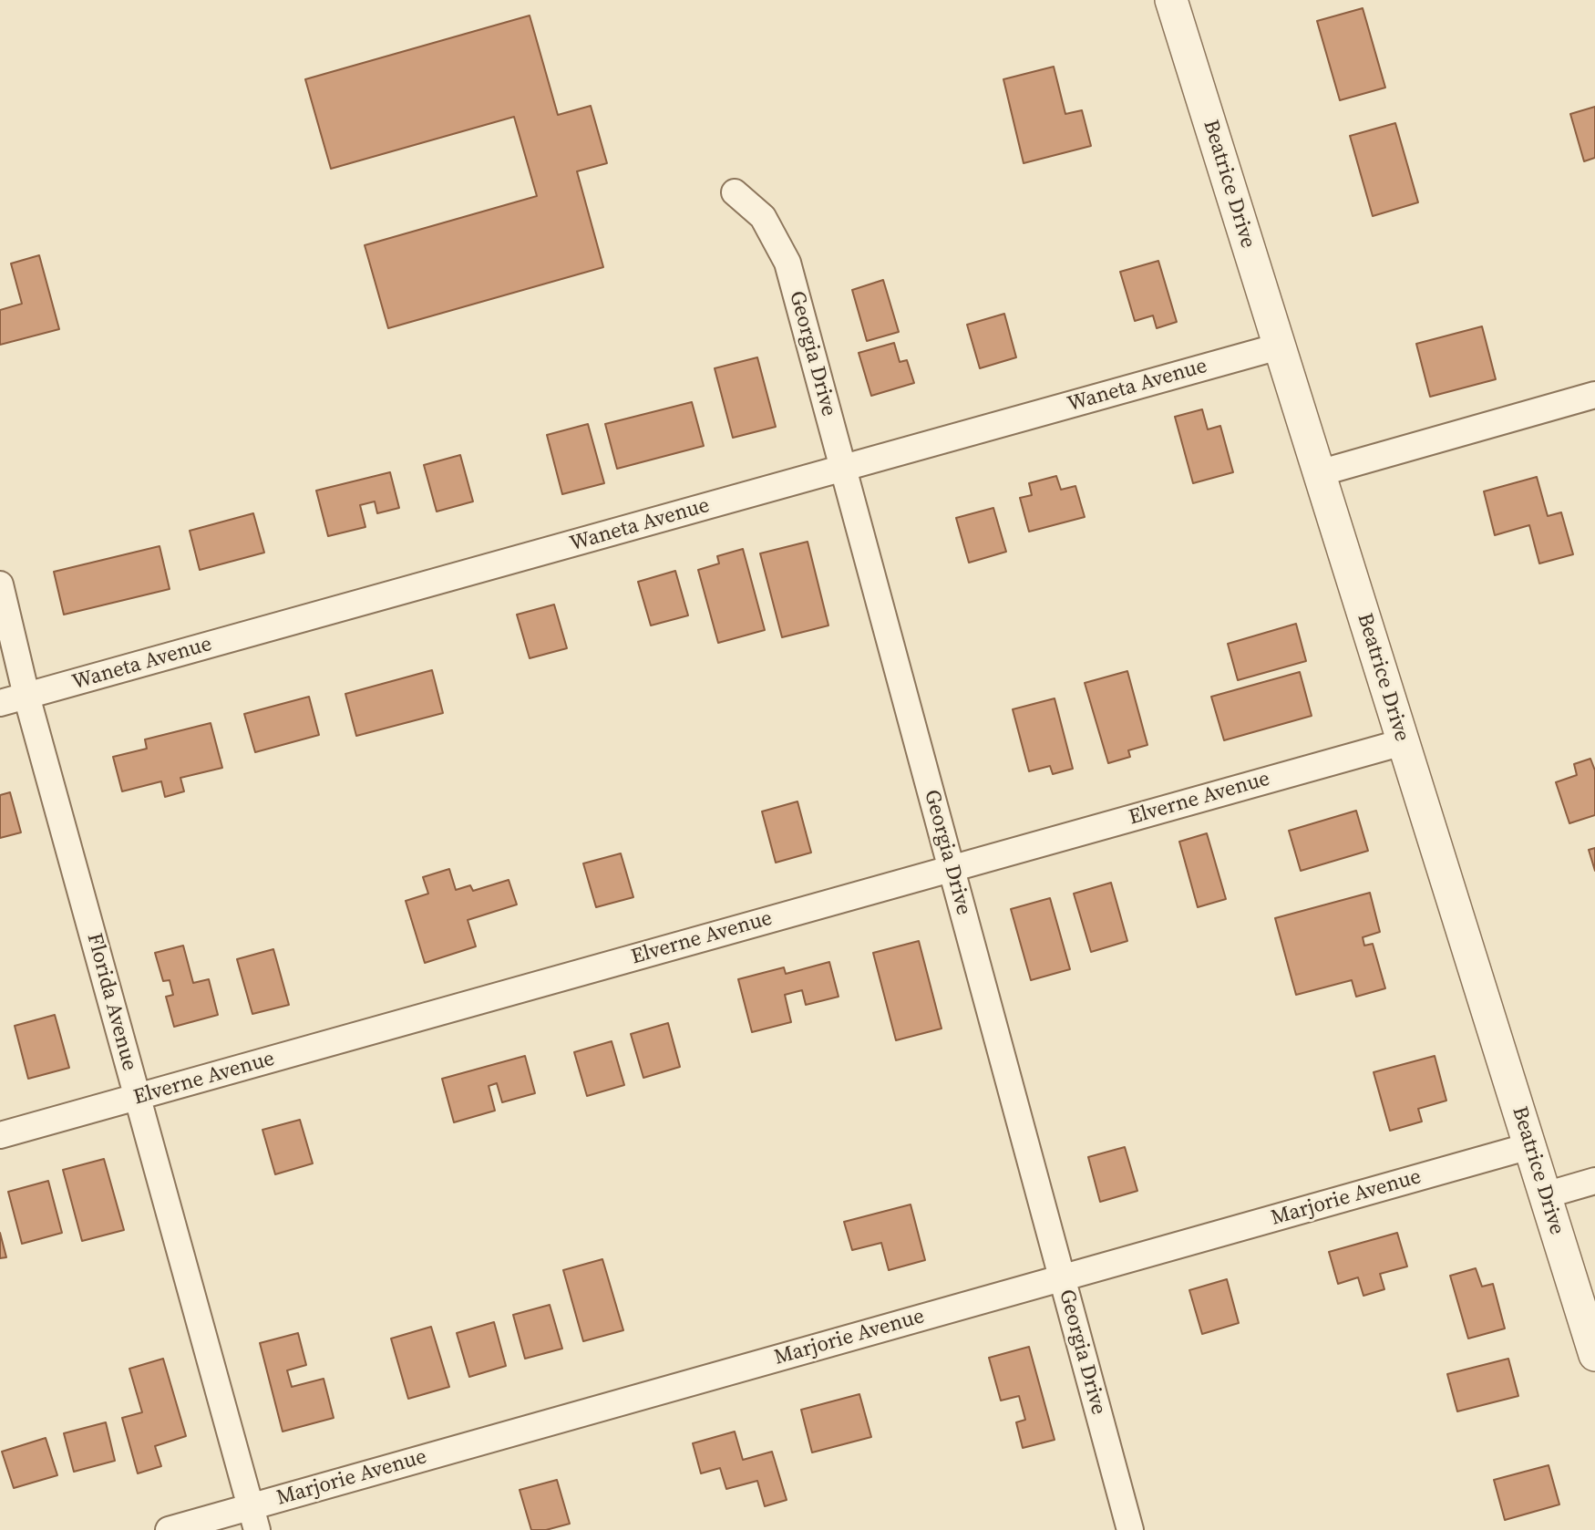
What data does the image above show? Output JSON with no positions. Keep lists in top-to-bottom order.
{
  "streets": {
    "street": [
      "Beatrice Drive",
      "Georgia Drive",
      "Waneta Avenue",
      "Elverne Avenue",
      "Florida Avenue",
      "Marjorie Avenue"
    ]
  },
  "crossings": [
    ["Beatrice Drive", "Waneta Avenue"],
    ["Beatrice Drive", "Elverne Avenue"],
    ["Beatrice Drive", "Marjorie Avenue"],
    ["Georgia Drive", "Waneta Avenue"],
    ["Georgia Drive", "Elverne Avenue"],
    ["Georgia Drive", "Marjorie Avenue"],
    ["Waneta Avenue", "Florida Avenue"],
    ["Elverne Avenue", "Florida Avenue"],
    ["Florida Avenue", "Marjorie Avenue"]
  ]
}
